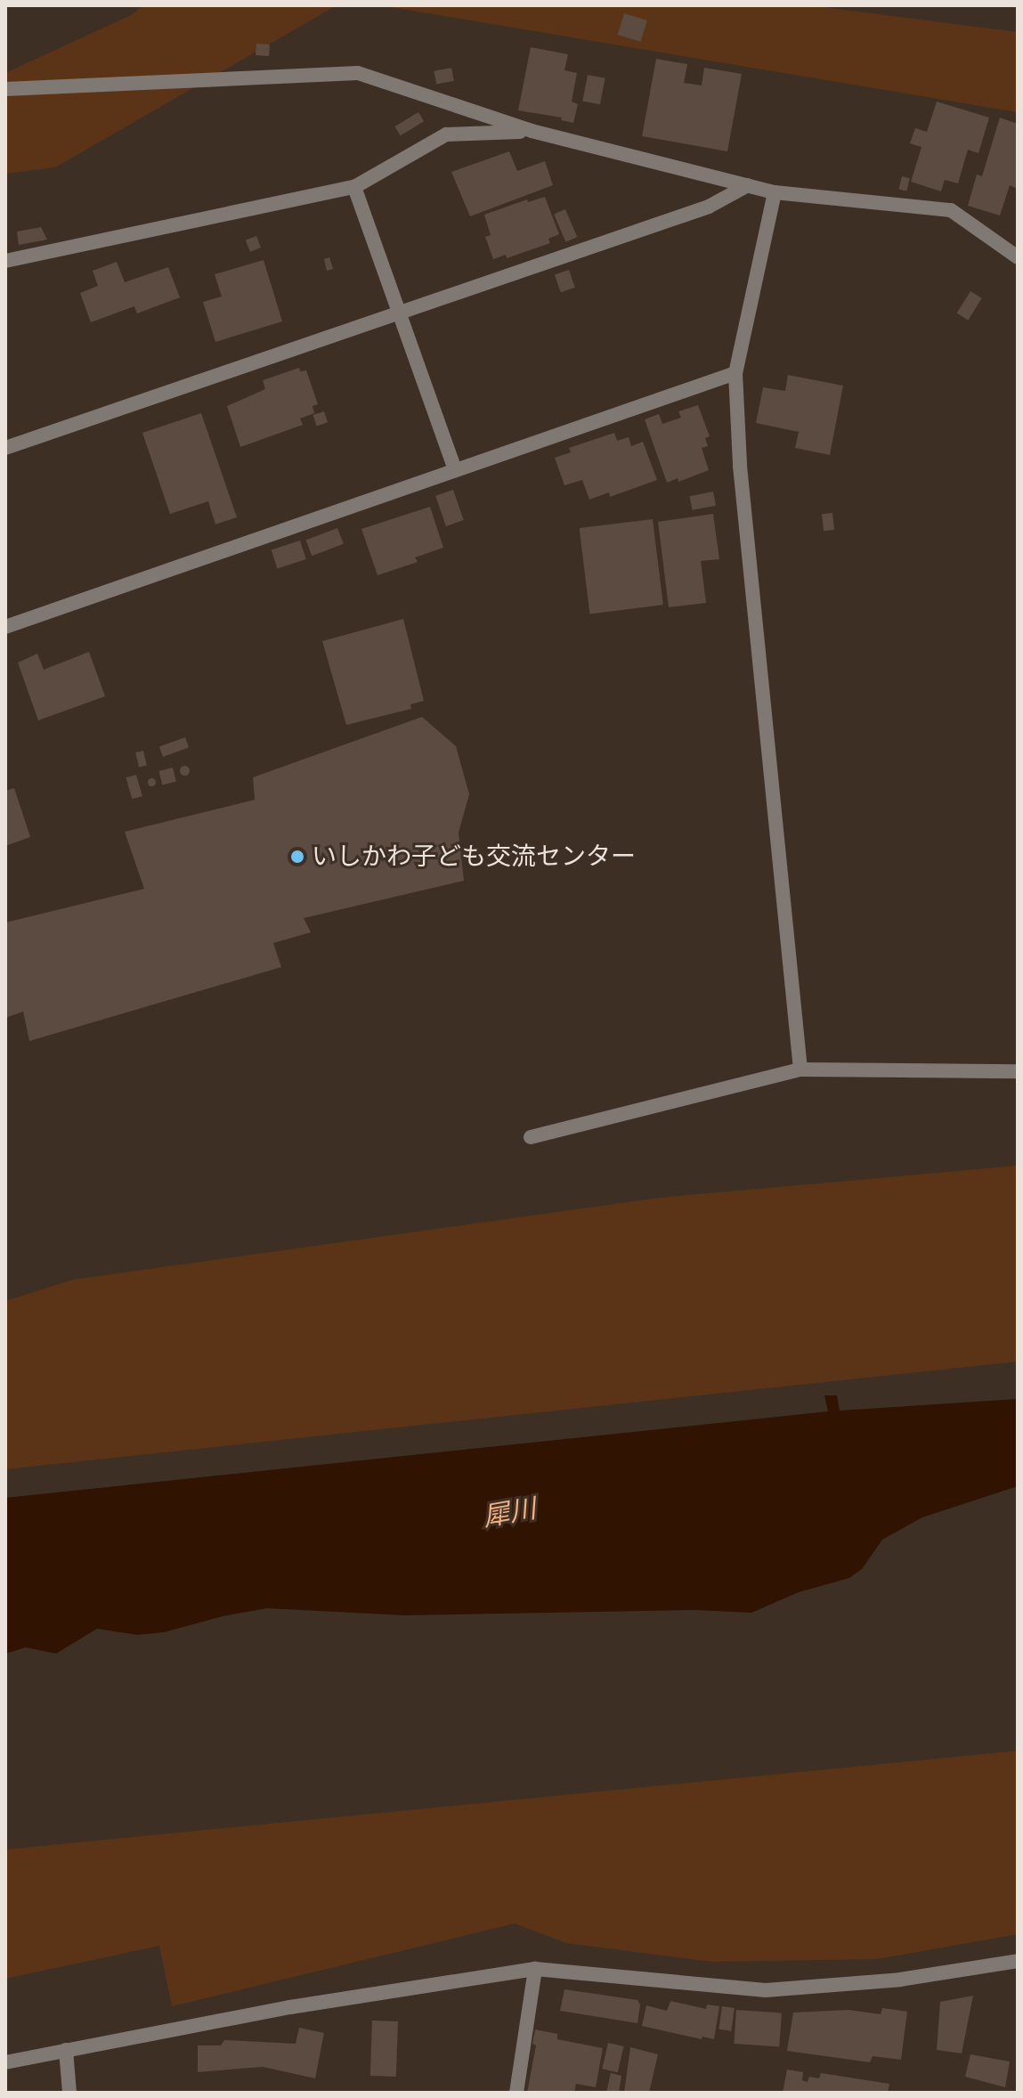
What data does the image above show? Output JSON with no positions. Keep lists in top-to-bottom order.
{
  "water": ["犀川"],
  "places": ["いしかわ子ども交流センター"]
}
